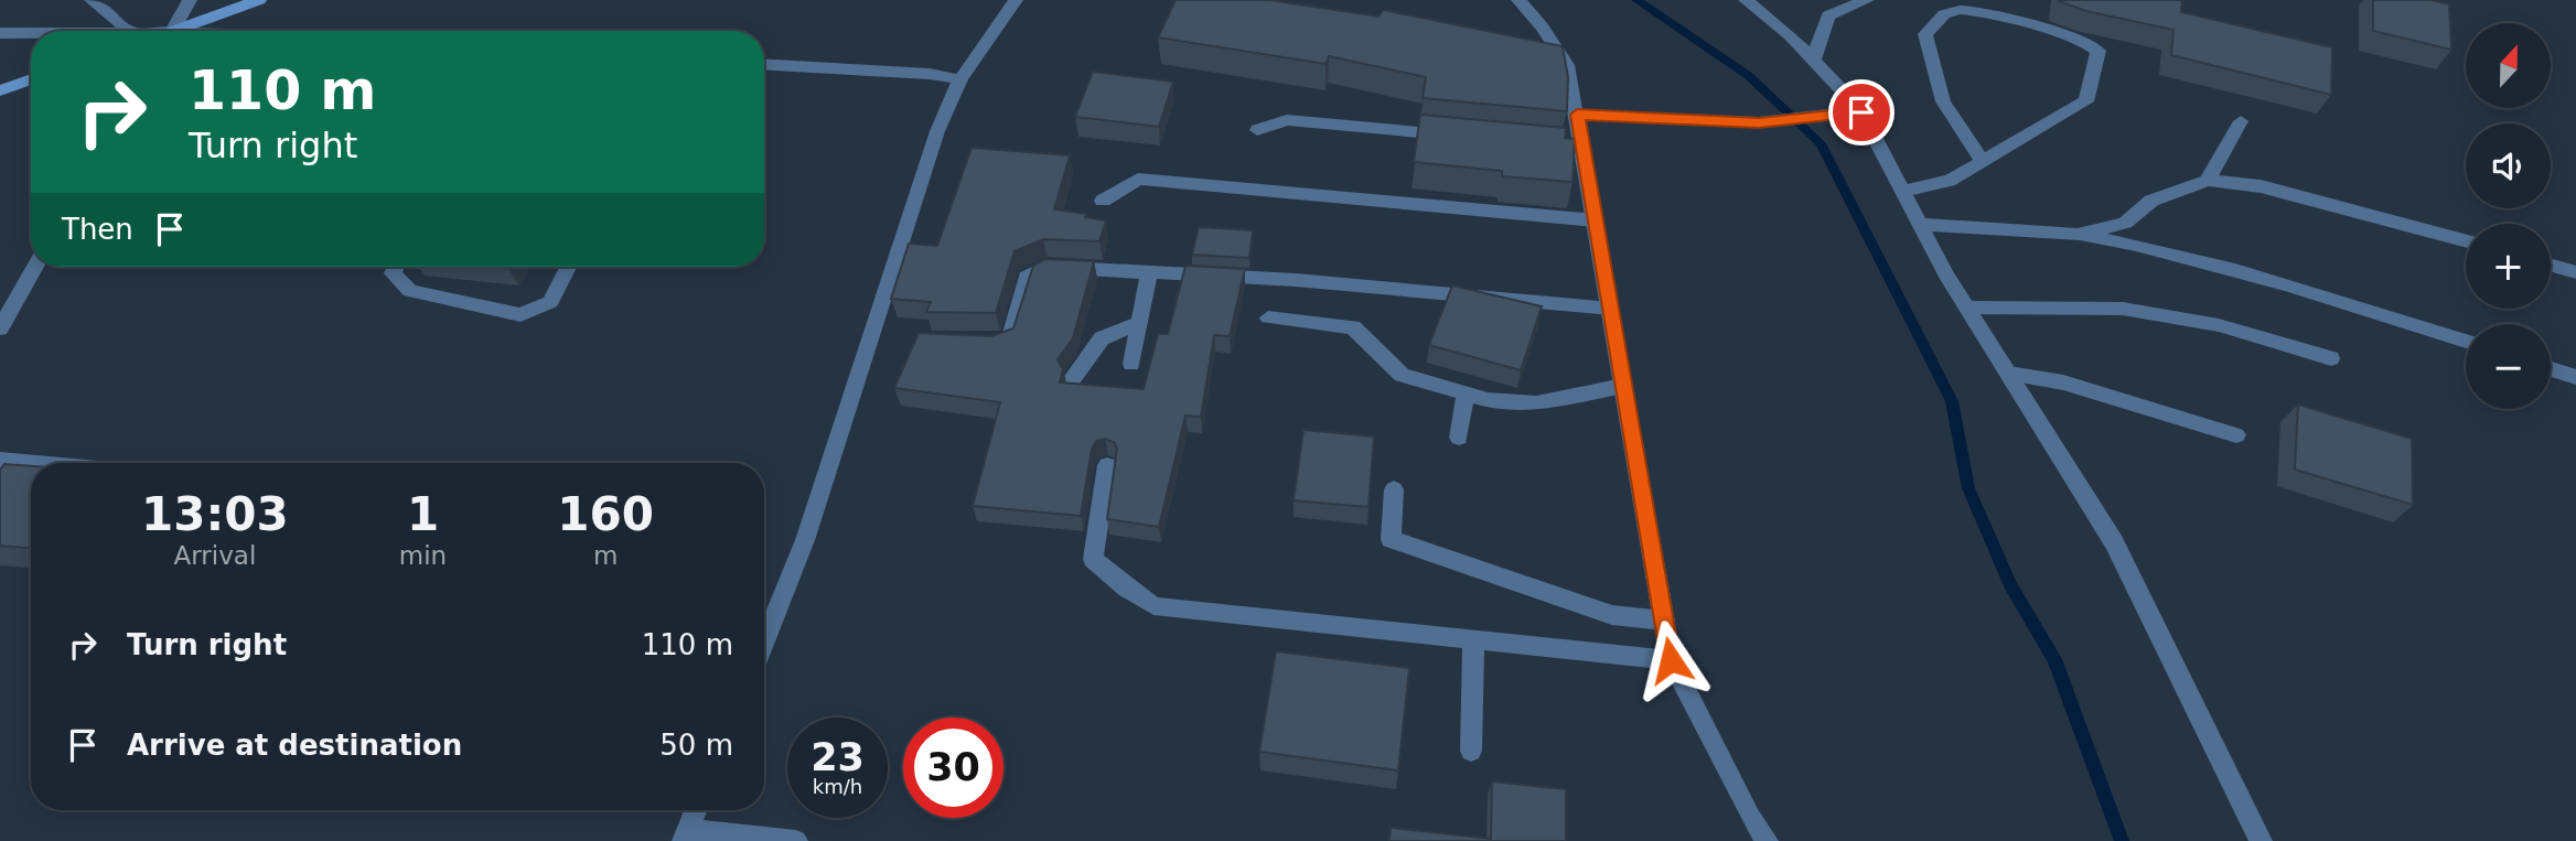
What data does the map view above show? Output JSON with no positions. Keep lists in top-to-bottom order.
{
  "north": "top",
  "page": {
    "map_buttons": ["+", "−"],
    "turn": ["110 m", "Turn right"],
    "then": "Then",
    "eta": [
      "13:03",
      "Arrival",
      "1",
      "min",
      "160",
      "m"
    ],
    "list": [
      {
        "name": "Turn right",
        "value": "110 m"
      },
      {
        "name": "Arrive at destination",
        "value": "50 m"
      }
    ],
    "speed": "23 km/h",
    "limit": "30"
  }
}
